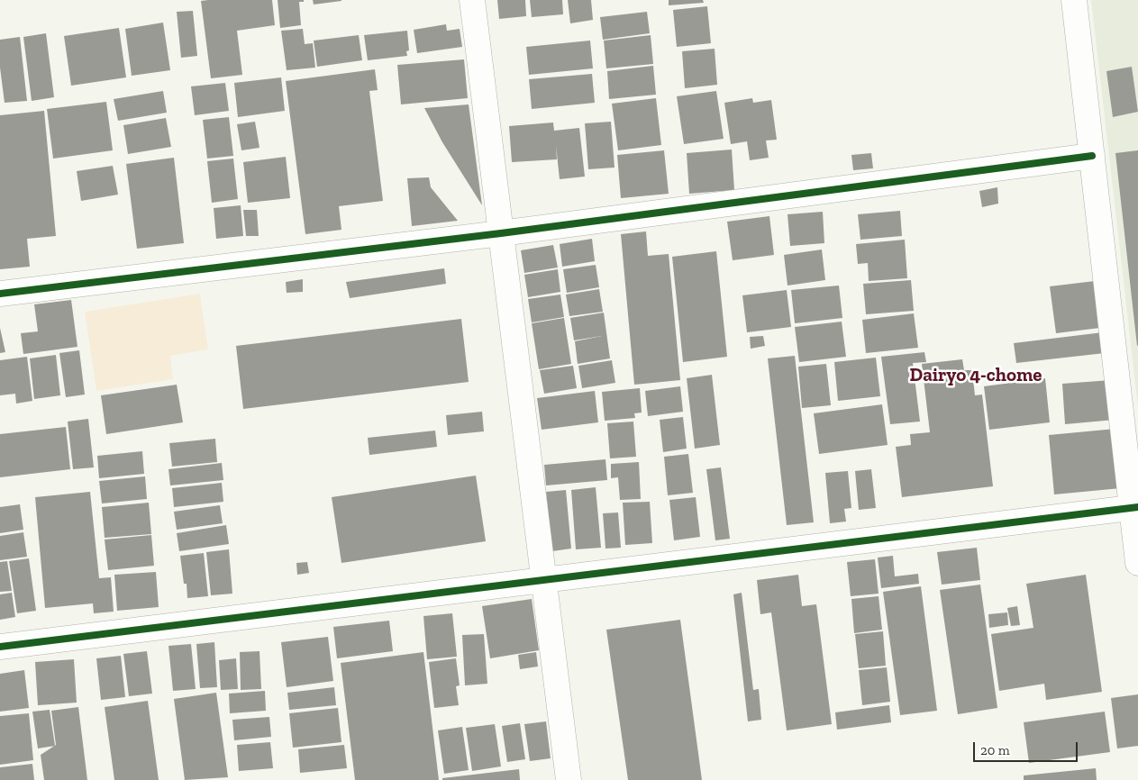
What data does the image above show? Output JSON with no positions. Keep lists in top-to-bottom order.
{
  "districts": ["Dairyo 4-chome"],
  "scale_bar": "20 m"
}
